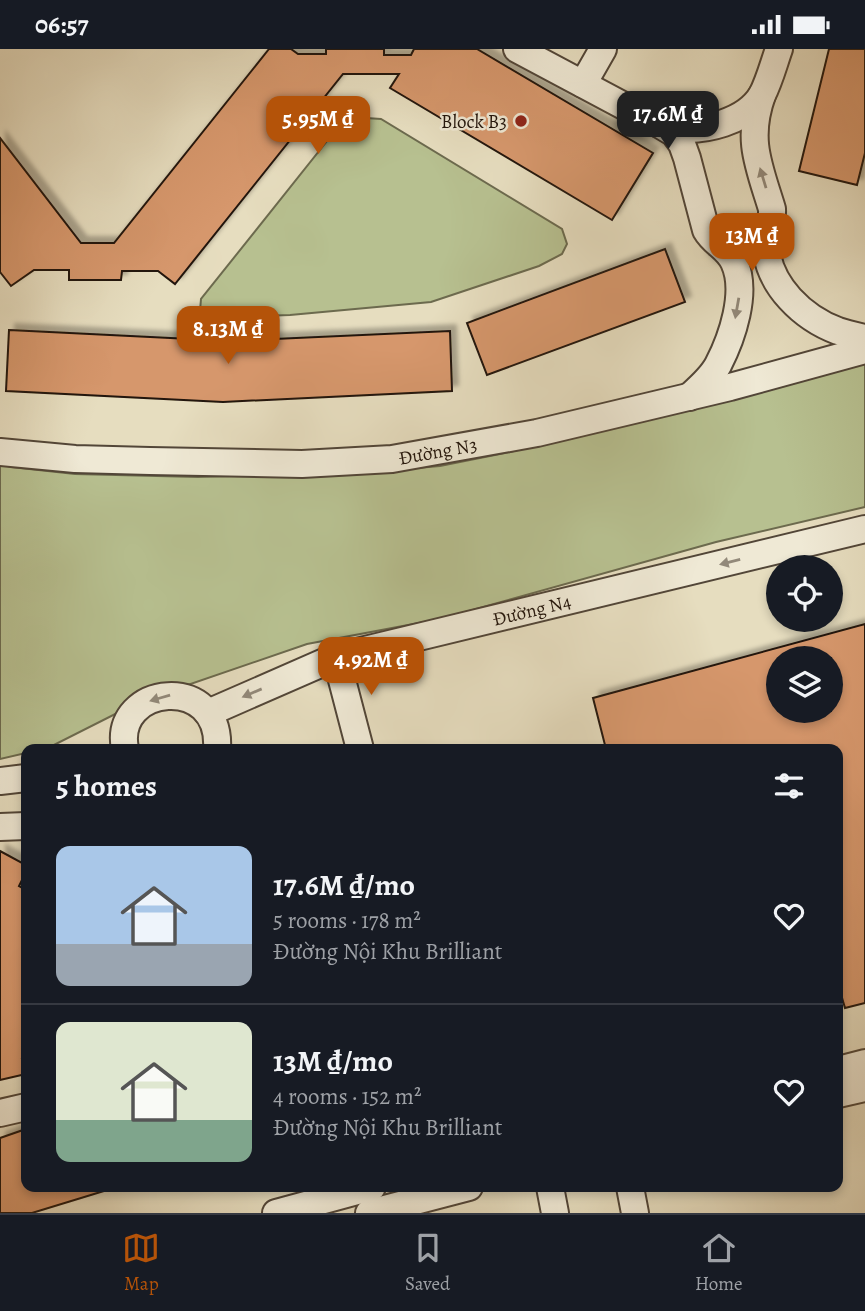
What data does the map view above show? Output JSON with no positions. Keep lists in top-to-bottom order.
{
  "streets": {
    "street": ["Đường N3", "Đường N4"]
  },
  "one_way": ["Đường N4"],
  "places": ["Block B3"],
  "page": {
    "status": "06:57",
    "price": [
      "17.6M ₫",
      "5.95M ₫",
      "13M ₫",
      "8.13M ₫",
      "4.92M ₫"
    ],
    "heading": "5 homes",
    "list": [
      {
        "name": "17.6M ₫/mo",
        "note": "5 rooms · 178 m² · Đường Nội Khu Brilliant"
      },
      {
        "name": "13M ₫/mo",
        "note": "4 rooms · 152 m² · Đường Nội Khu Brilliant"
      }
    ],
    "tabs": ["Map", "Saved", "Home"]
  }
}
